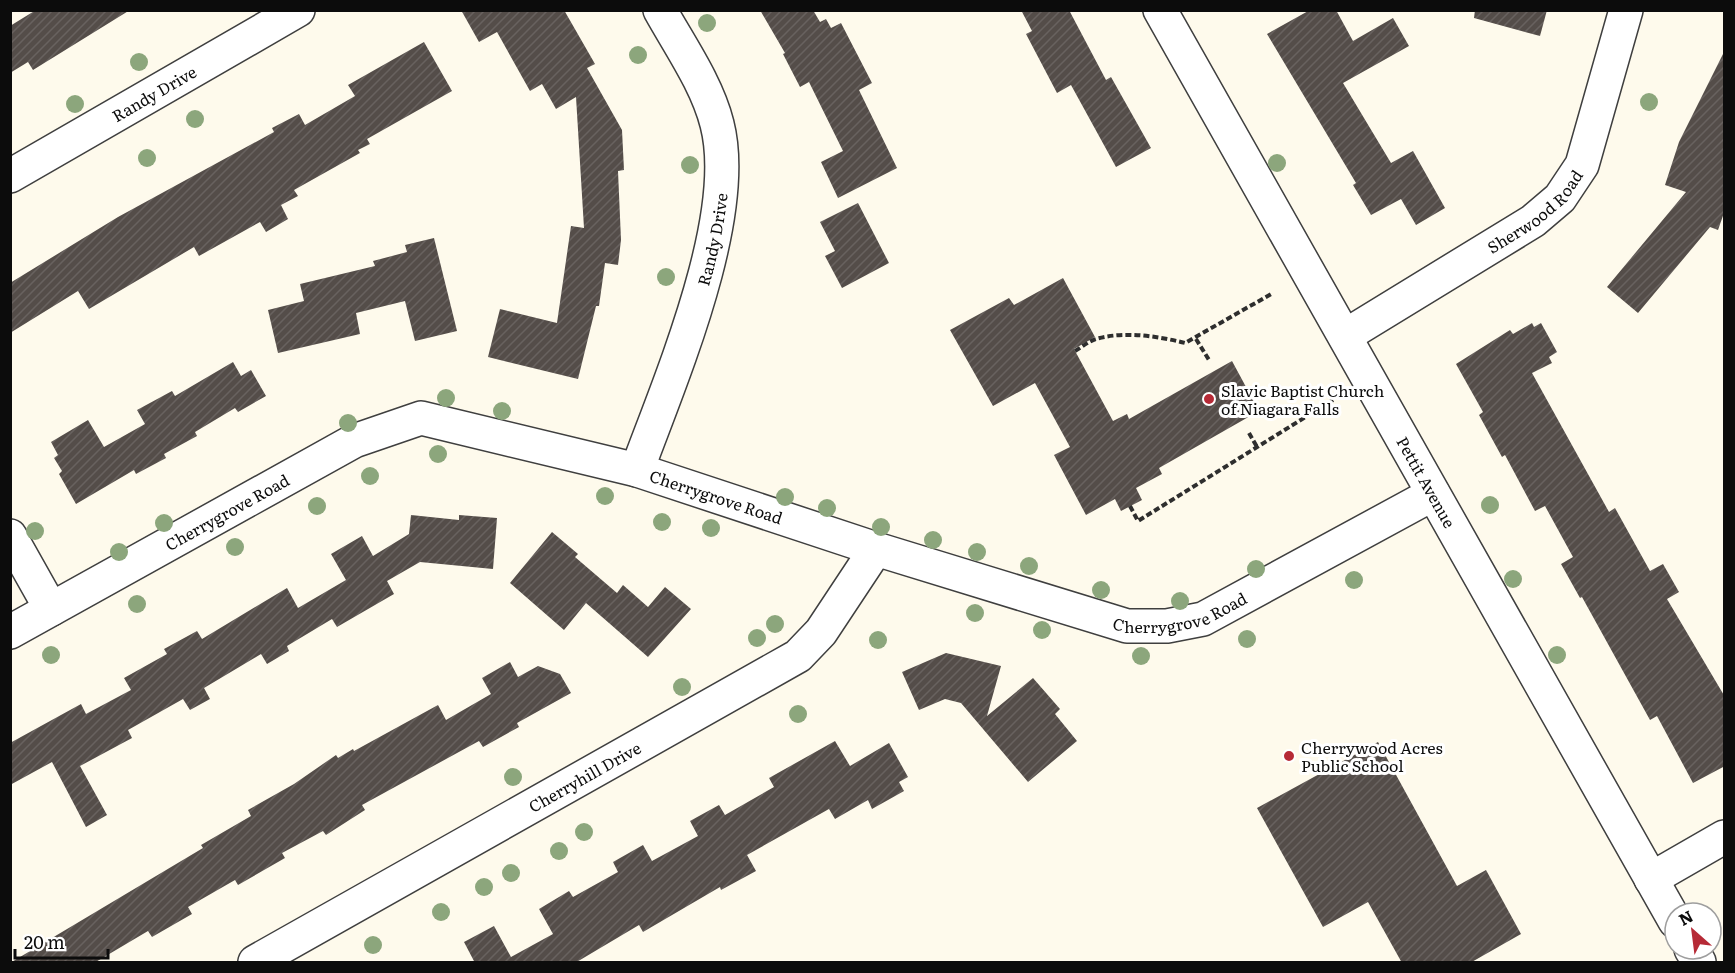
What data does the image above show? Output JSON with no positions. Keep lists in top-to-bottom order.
{
  "streets": {
    "street": [
      "Randy Drive",
      "Sherwood Road",
      "Pettit Avenue",
      "Cherrygrove Road",
      "Cherryhill Drive"
    ]
  },
  "crossings": [
    ["Randy Drive", "Cherrygrove Road"],
    ["Sherwood Road", "Pettit Avenue"],
    ["Pettit Avenue", "Cherrygrove Road"],
    ["Cherrygrove Road", "Cherryhill Drive"]
  ],
  "places": ["Slavic Baptist Church of Niagara Falls", "Cherrywood Acres Public School"],
  "scale_bar": "20 m",
  "north": "top left"
}
